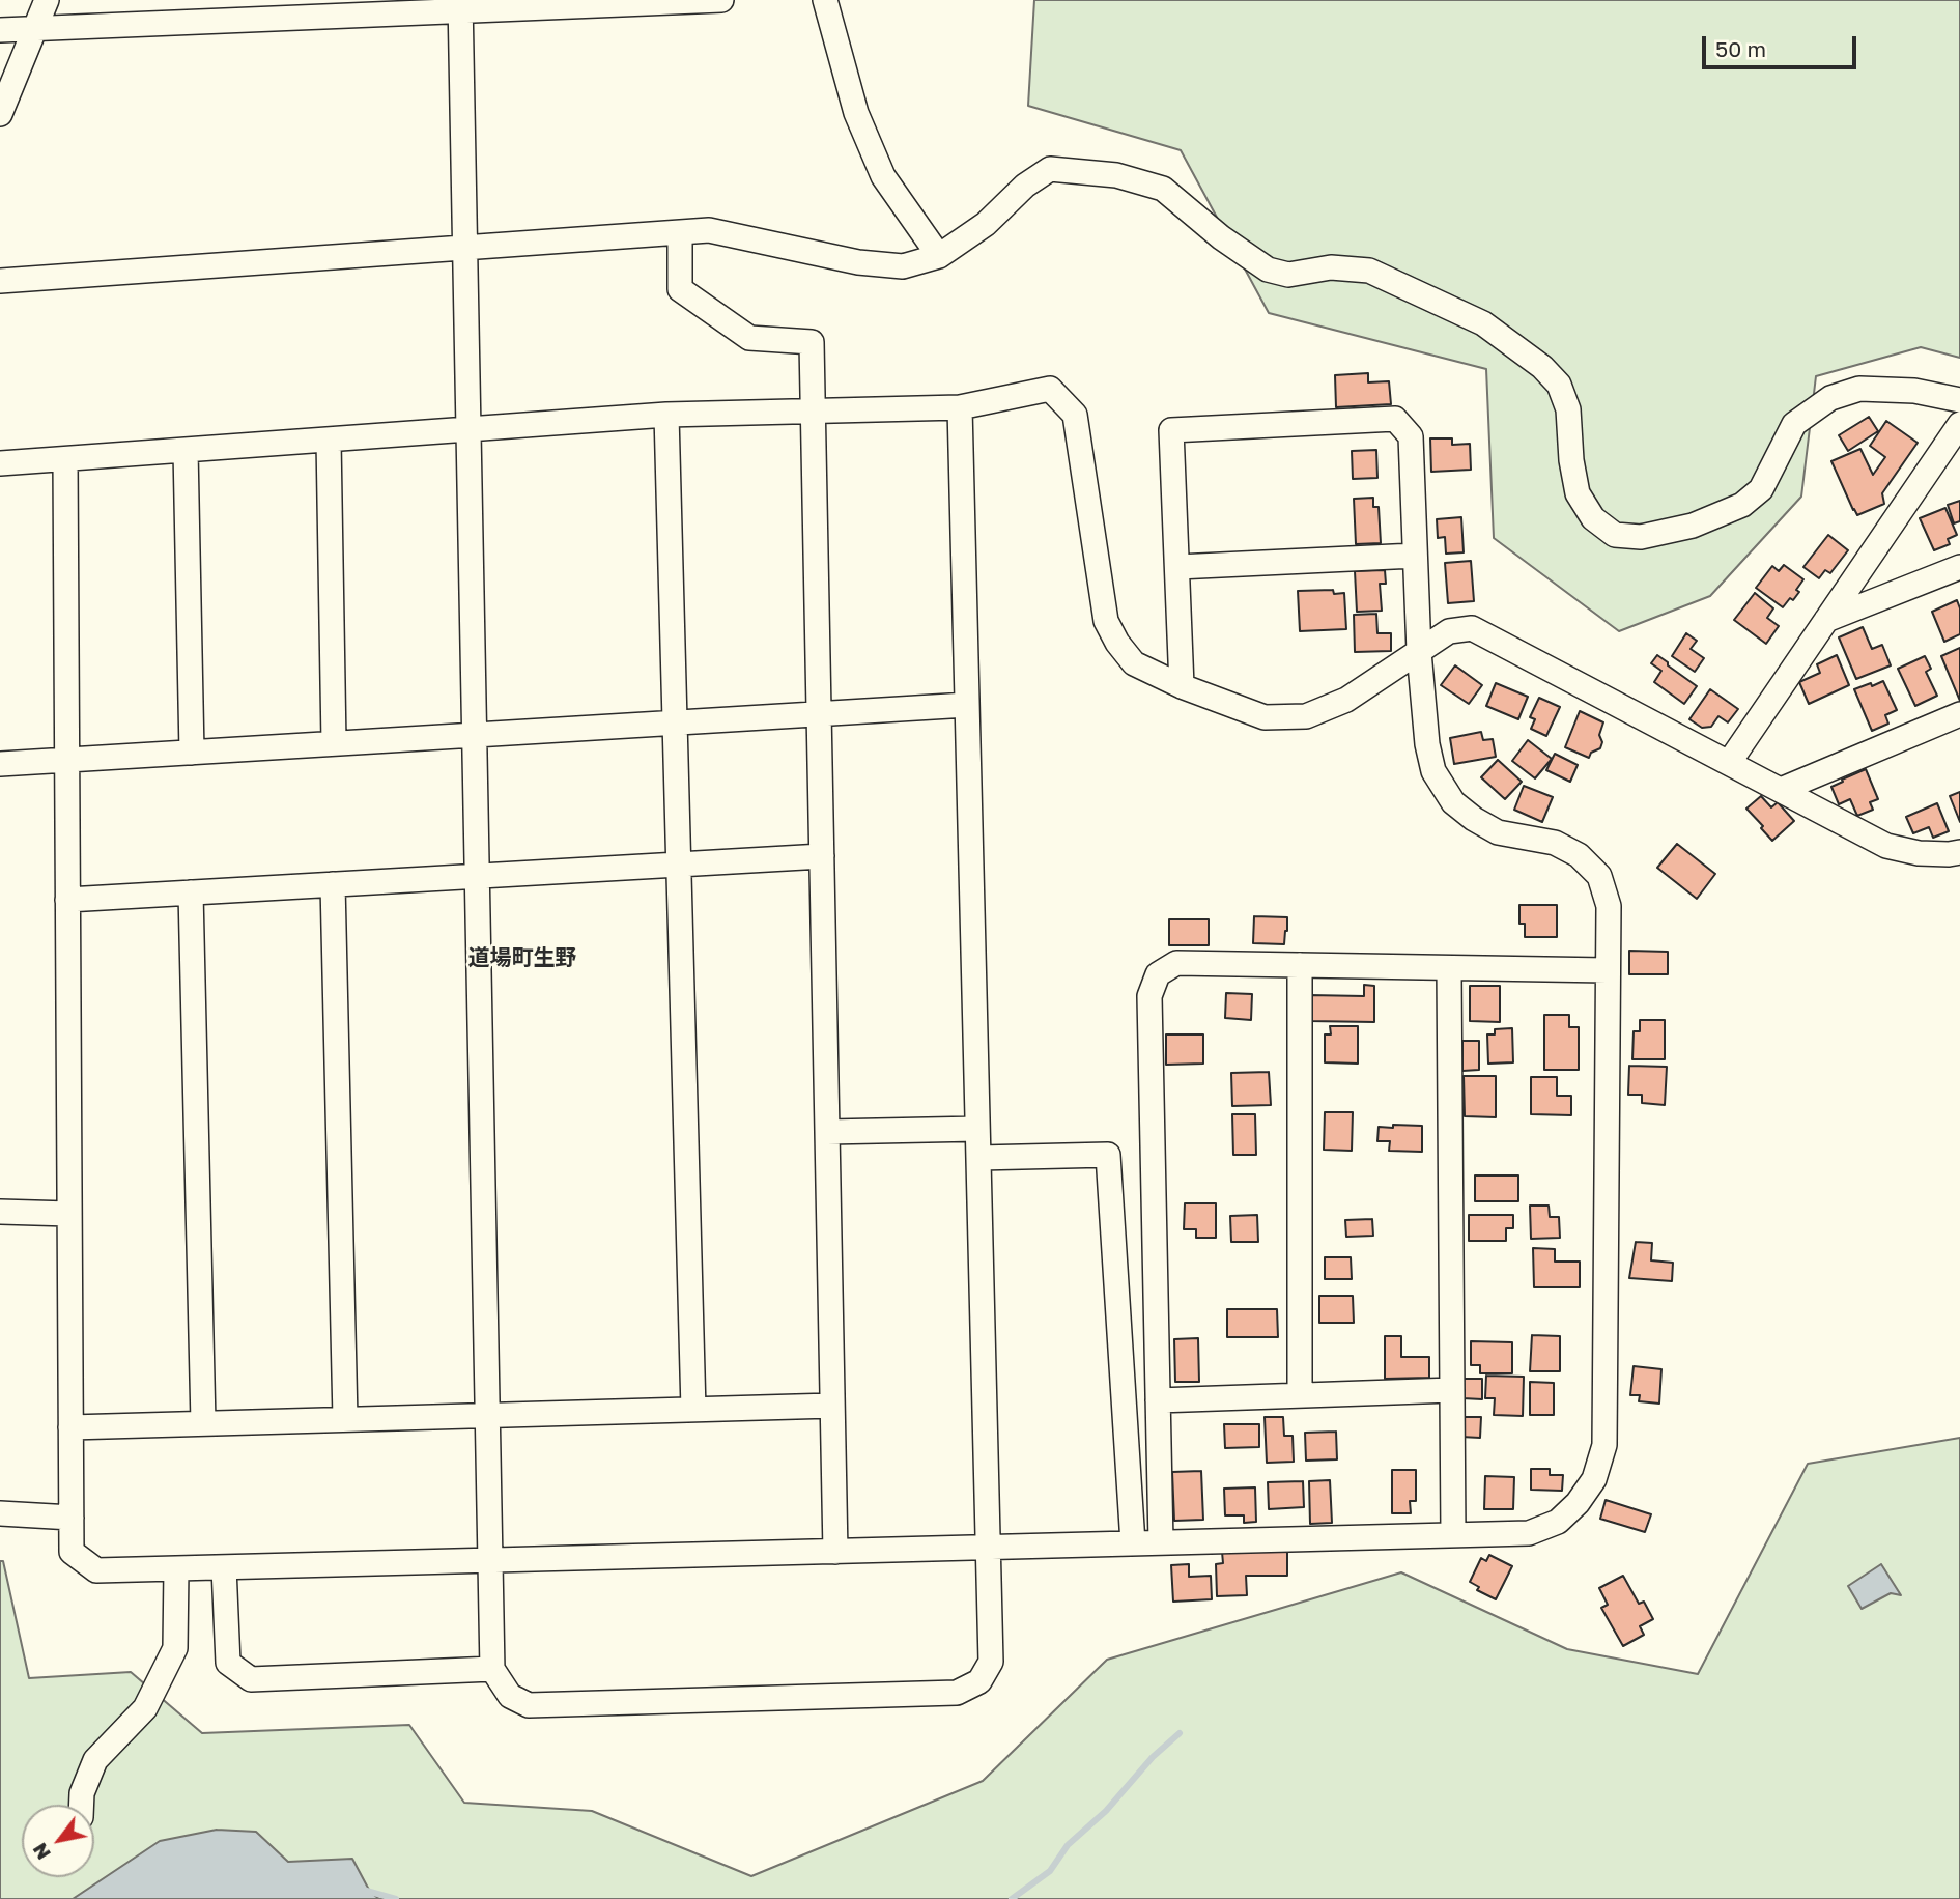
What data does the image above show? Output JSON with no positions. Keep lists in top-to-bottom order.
{
  "districts": ["道場町生野"],
  "scale_bar": "50 m",
  "north": "bottom left"
}
